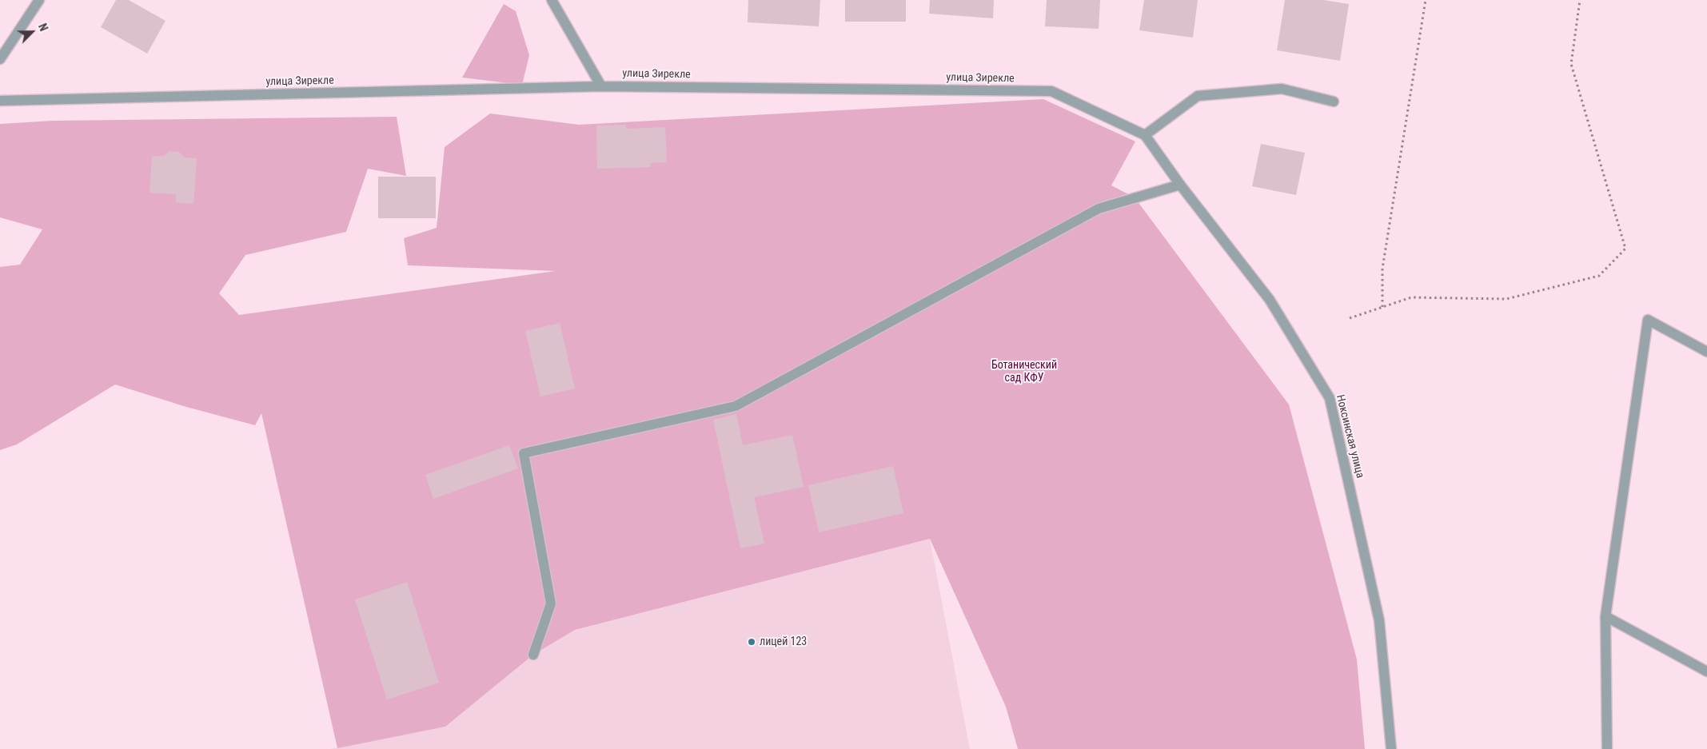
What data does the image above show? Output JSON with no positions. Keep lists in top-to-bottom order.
{
  "streets": {
    "street": ["улица Зирекле", "Ноксинская улица"]
  },
  "crossings": [
    ["улица Зирекле", "Ноксинская улица"]
  ],
  "parks": ["Ботанический сад КФУ"],
  "places": ["лицей 123"],
  "north": "top right"
}
